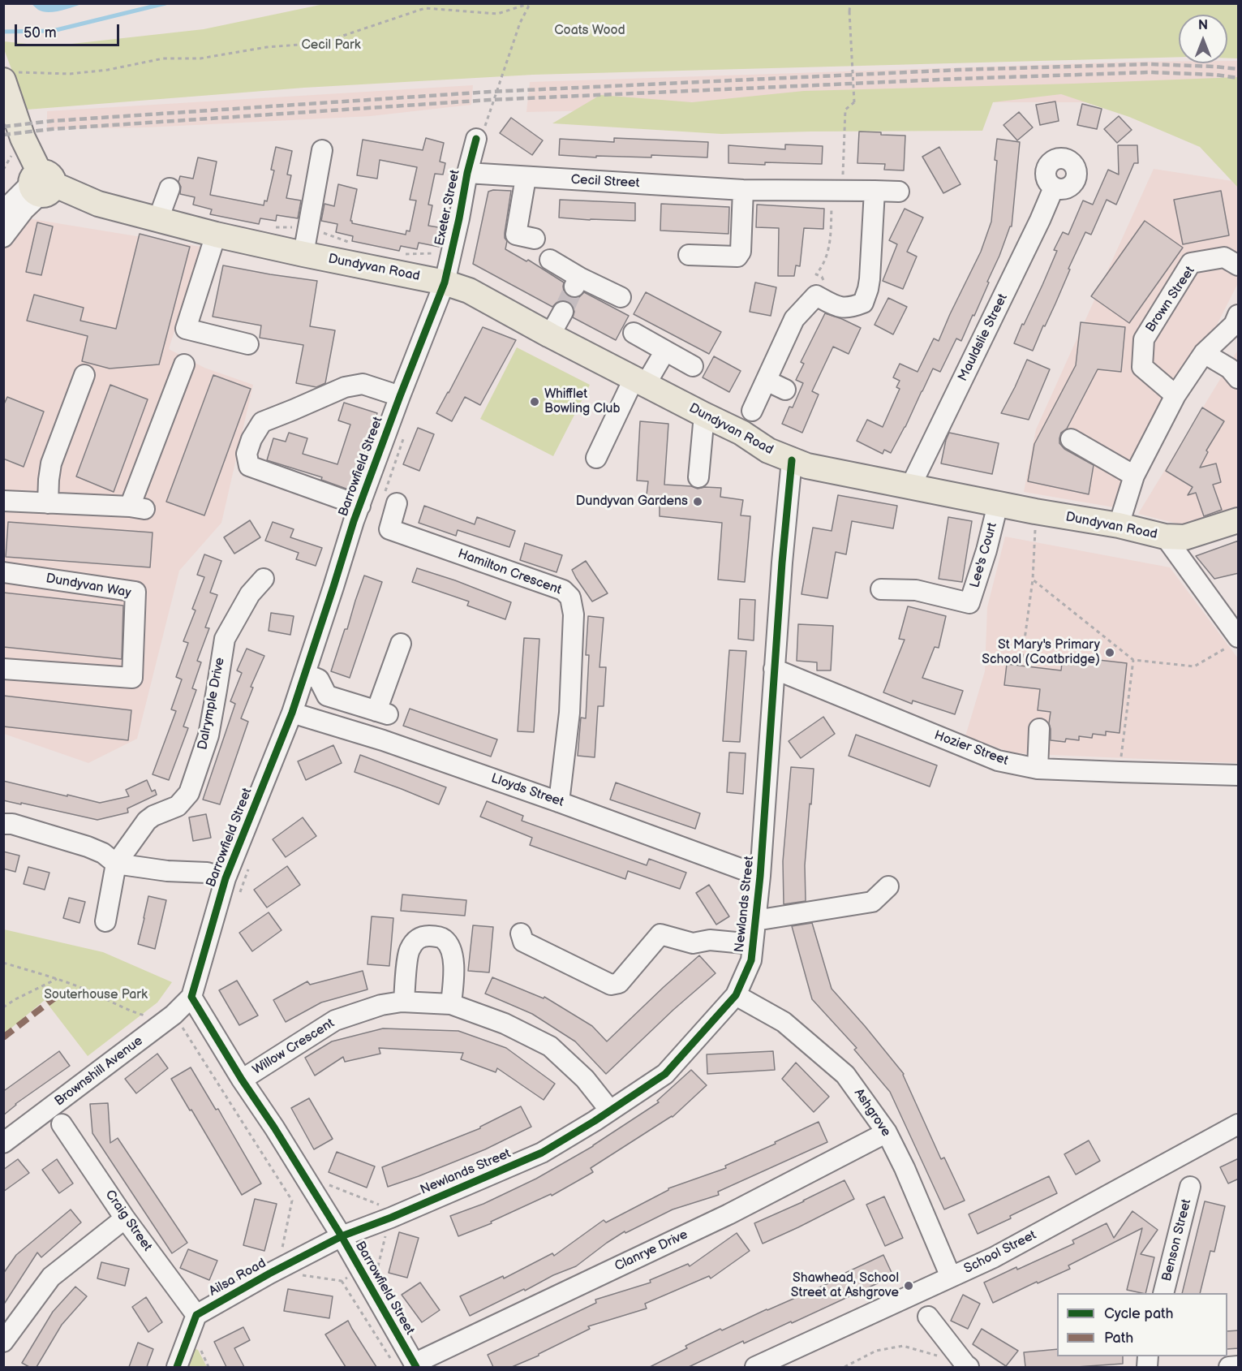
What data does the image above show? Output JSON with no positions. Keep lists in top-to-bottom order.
{
  "streets": {
    "main road": ["Dundyvan Road"],
    "street": [
      "Cecil Street",
      "Exeter Street",
      "Brown Street",
      "Mauldslie Street",
      "Barrowfield Street",
      "Lee's Court",
      "Hamilton Crescent",
      "Dundyvan Way",
      "Dalrymple Drive",
      "Hozier Street",
      "Lloyds Street",
      "Newlands Street",
      "Willow Crescent",
      "Brownshill Avenue",
      "Ashgrove",
      "Craig Street",
      "Benson Street",
      "Clanrye Drive",
      "School Street",
      "Ailsa Road"
    ]
  },
  "crossings": [
    ["Cecil Street", "Exeter Street"],
    ["Exeter Street", "Dundyvan Road"],
    ["Exeter Street", "Barrowfield Street"],
    ["Dundyvan Road", "Mauldslie Street"],
    ["Dundyvan Road", "Barrowfield Street"],
    ["Dundyvan Road", "Lee's Court"],
    ["Dundyvan Road", "Newlands Street"],
    ["Barrowfield Street", "Lloyds Street"],
    ["Barrowfield Street", "Newlands Street"],
    ["Barrowfield Street", "Willow Crescent"],
    ["Barrowfield Street", "Brownshill Avenue"],
    ["Barrowfield Street", "Clanrye Drive"],
    ["Barrowfield Street", "Ailsa Road"],
    ["Hamilton Crescent", "Lloyds Street"],
    ["Hozier Street", "Newlands Street"],
    ["Lloyds Street", "Newlands Street"],
    ["Newlands Street", "Willow Crescent"],
    ["Newlands Street", "Ashgrove"],
    ["Newlands Street", "Ailsa Road"],
    ["Ashgrove", "Clanrye Drive"],
    ["Ashgrove", "School Street"],
    ["Craig Street", "Ailsa Road"]
  ],
  "parks": ["Coats Wood", "Cecil Park", "Souterhouse Park"],
  "places": [
    "Whifflet Bowling Club",
    "Dundyvan Gardens",
    "St Mary's Primary School (Coatbridge)",
    "Shawhead, School Street at Ashgrove"
  ],
  "legend": ["Cycle path", "Path"],
  "scale_bar": "50 m",
  "north": "top"
}
